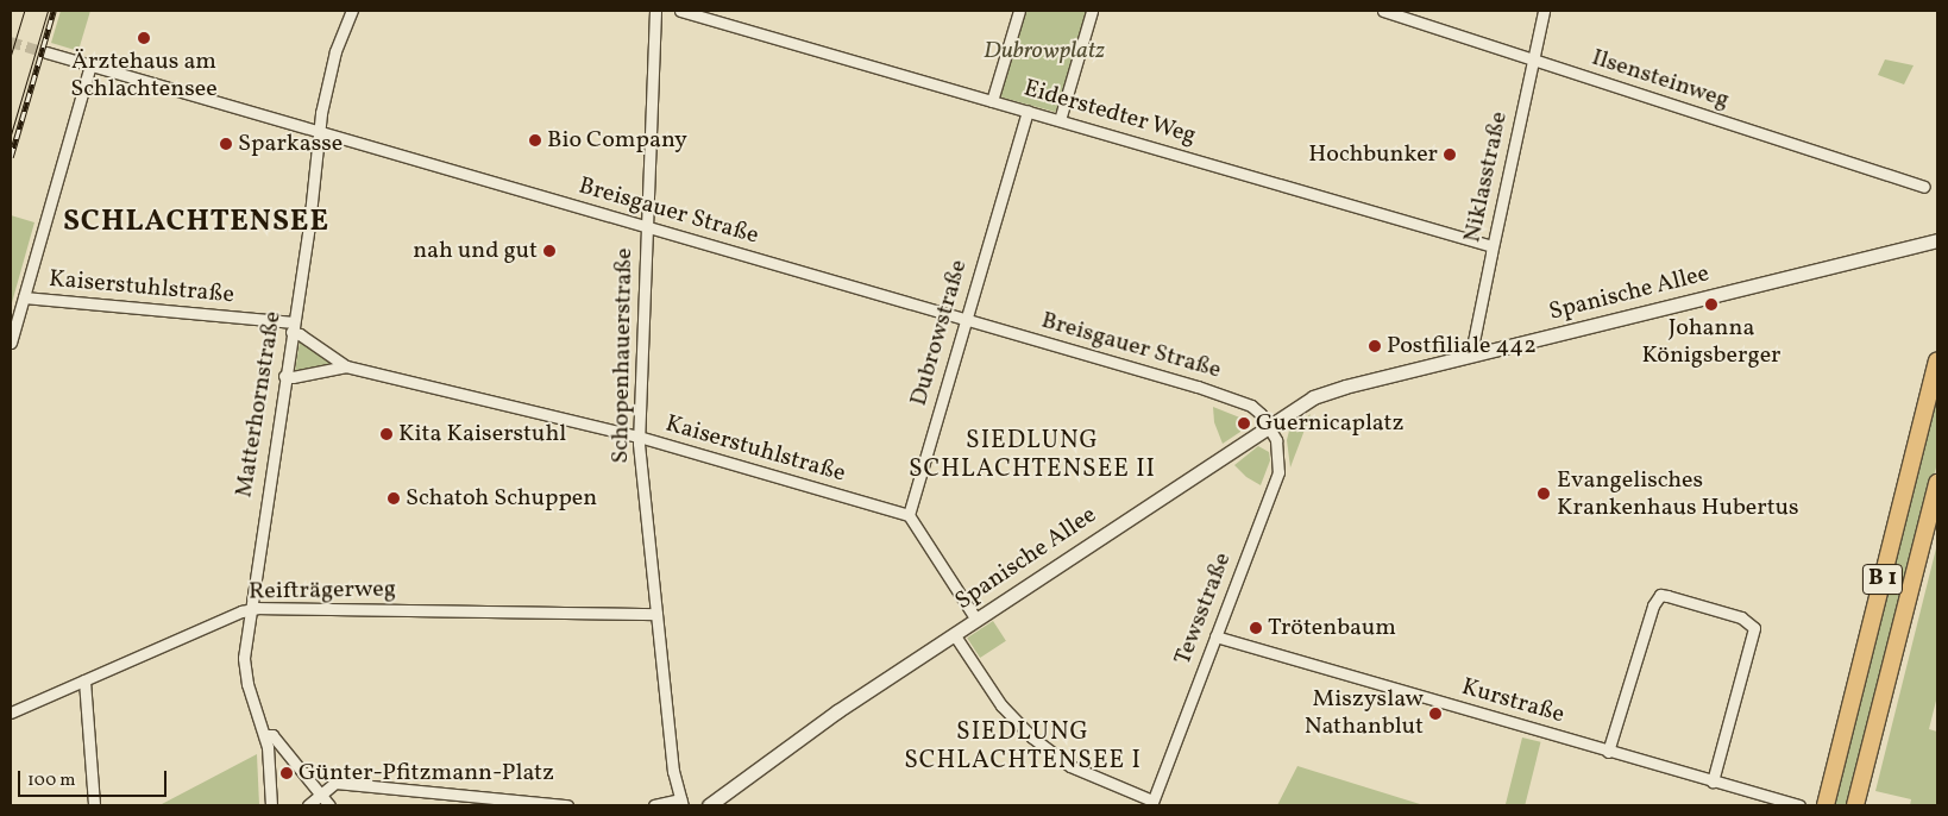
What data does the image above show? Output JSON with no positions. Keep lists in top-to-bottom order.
{
  "streets": {
    "main road": ["Spanische Allee", "B 1"],
    "street": [
      "Ilsensteinweg",
      "Eiderstedter Weg",
      "Niklasstraße",
      "Breisgauer Straße",
      "Kaiserstuhlstraße",
      "Dubrowstraße",
      "Schopenhauerstraße",
      "Matterhornstraße",
      "Reifträgerweg",
      "Tewsstraße",
      "Kurstraße"
    ]
  },
  "crossings": [
    ["Ilsensteinweg", "Niklasstraße"],
    ["Eiderstedter Weg", "Niklasstraße"],
    ["Eiderstedter Weg", "Dubrowstraße"],
    ["Niklasstraße", "Spanische Allee"],
    ["Breisgauer Straße", "Spanische Allee"],
    ["Breisgauer Straße", "Dubrowstraße"],
    ["Breisgauer Straße", "Schopenhauerstraße"],
    ["Breisgauer Straße", "Matterhornstraße"],
    ["Breisgauer Straße", "Tewsstraße"],
    ["Kaiserstuhlstraße", "Dubrowstraße"],
    ["Kaiserstuhlstraße", "Schopenhauerstraße"],
    ["Kaiserstuhlstraße", "Matterhornstraße"],
    ["Spanische Allee", "Tewsstraße"],
    ["Schopenhauerstraße", "Reifträgerweg"],
    ["Matterhornstraße", "Reifträgerweg"],
    ["Tewsstraße", "Kurstraße"]
  ],
  "districts": ["SCHLACHTENSEE", "SIEDLUNG SCHLACHTENSEE II", "SIEDLUNG SCHLACHTENSEE I"],
  "parks": ["Dubrowplatz"],
  "places": [
    "Ärztehaus am Schlachtensee",
    "Bio Company",
    "Sparkasse",
    "Hochbunker",
    "nah und gut",
    "Johanna Königsberger",
    "Postfiliale 442",
    "Guernicaplatz",
    "Kita Kaiserstuhl",
    "Evangelisches Krankenhaus Hubertus",
    "Schatoh Schuppen",
    "Trötenbaum",
    "Miszyslaw Nathanblut",
    "Günter-Pfitzmann-Platz"
  ],
  "scale_bar": "100 m"
}
